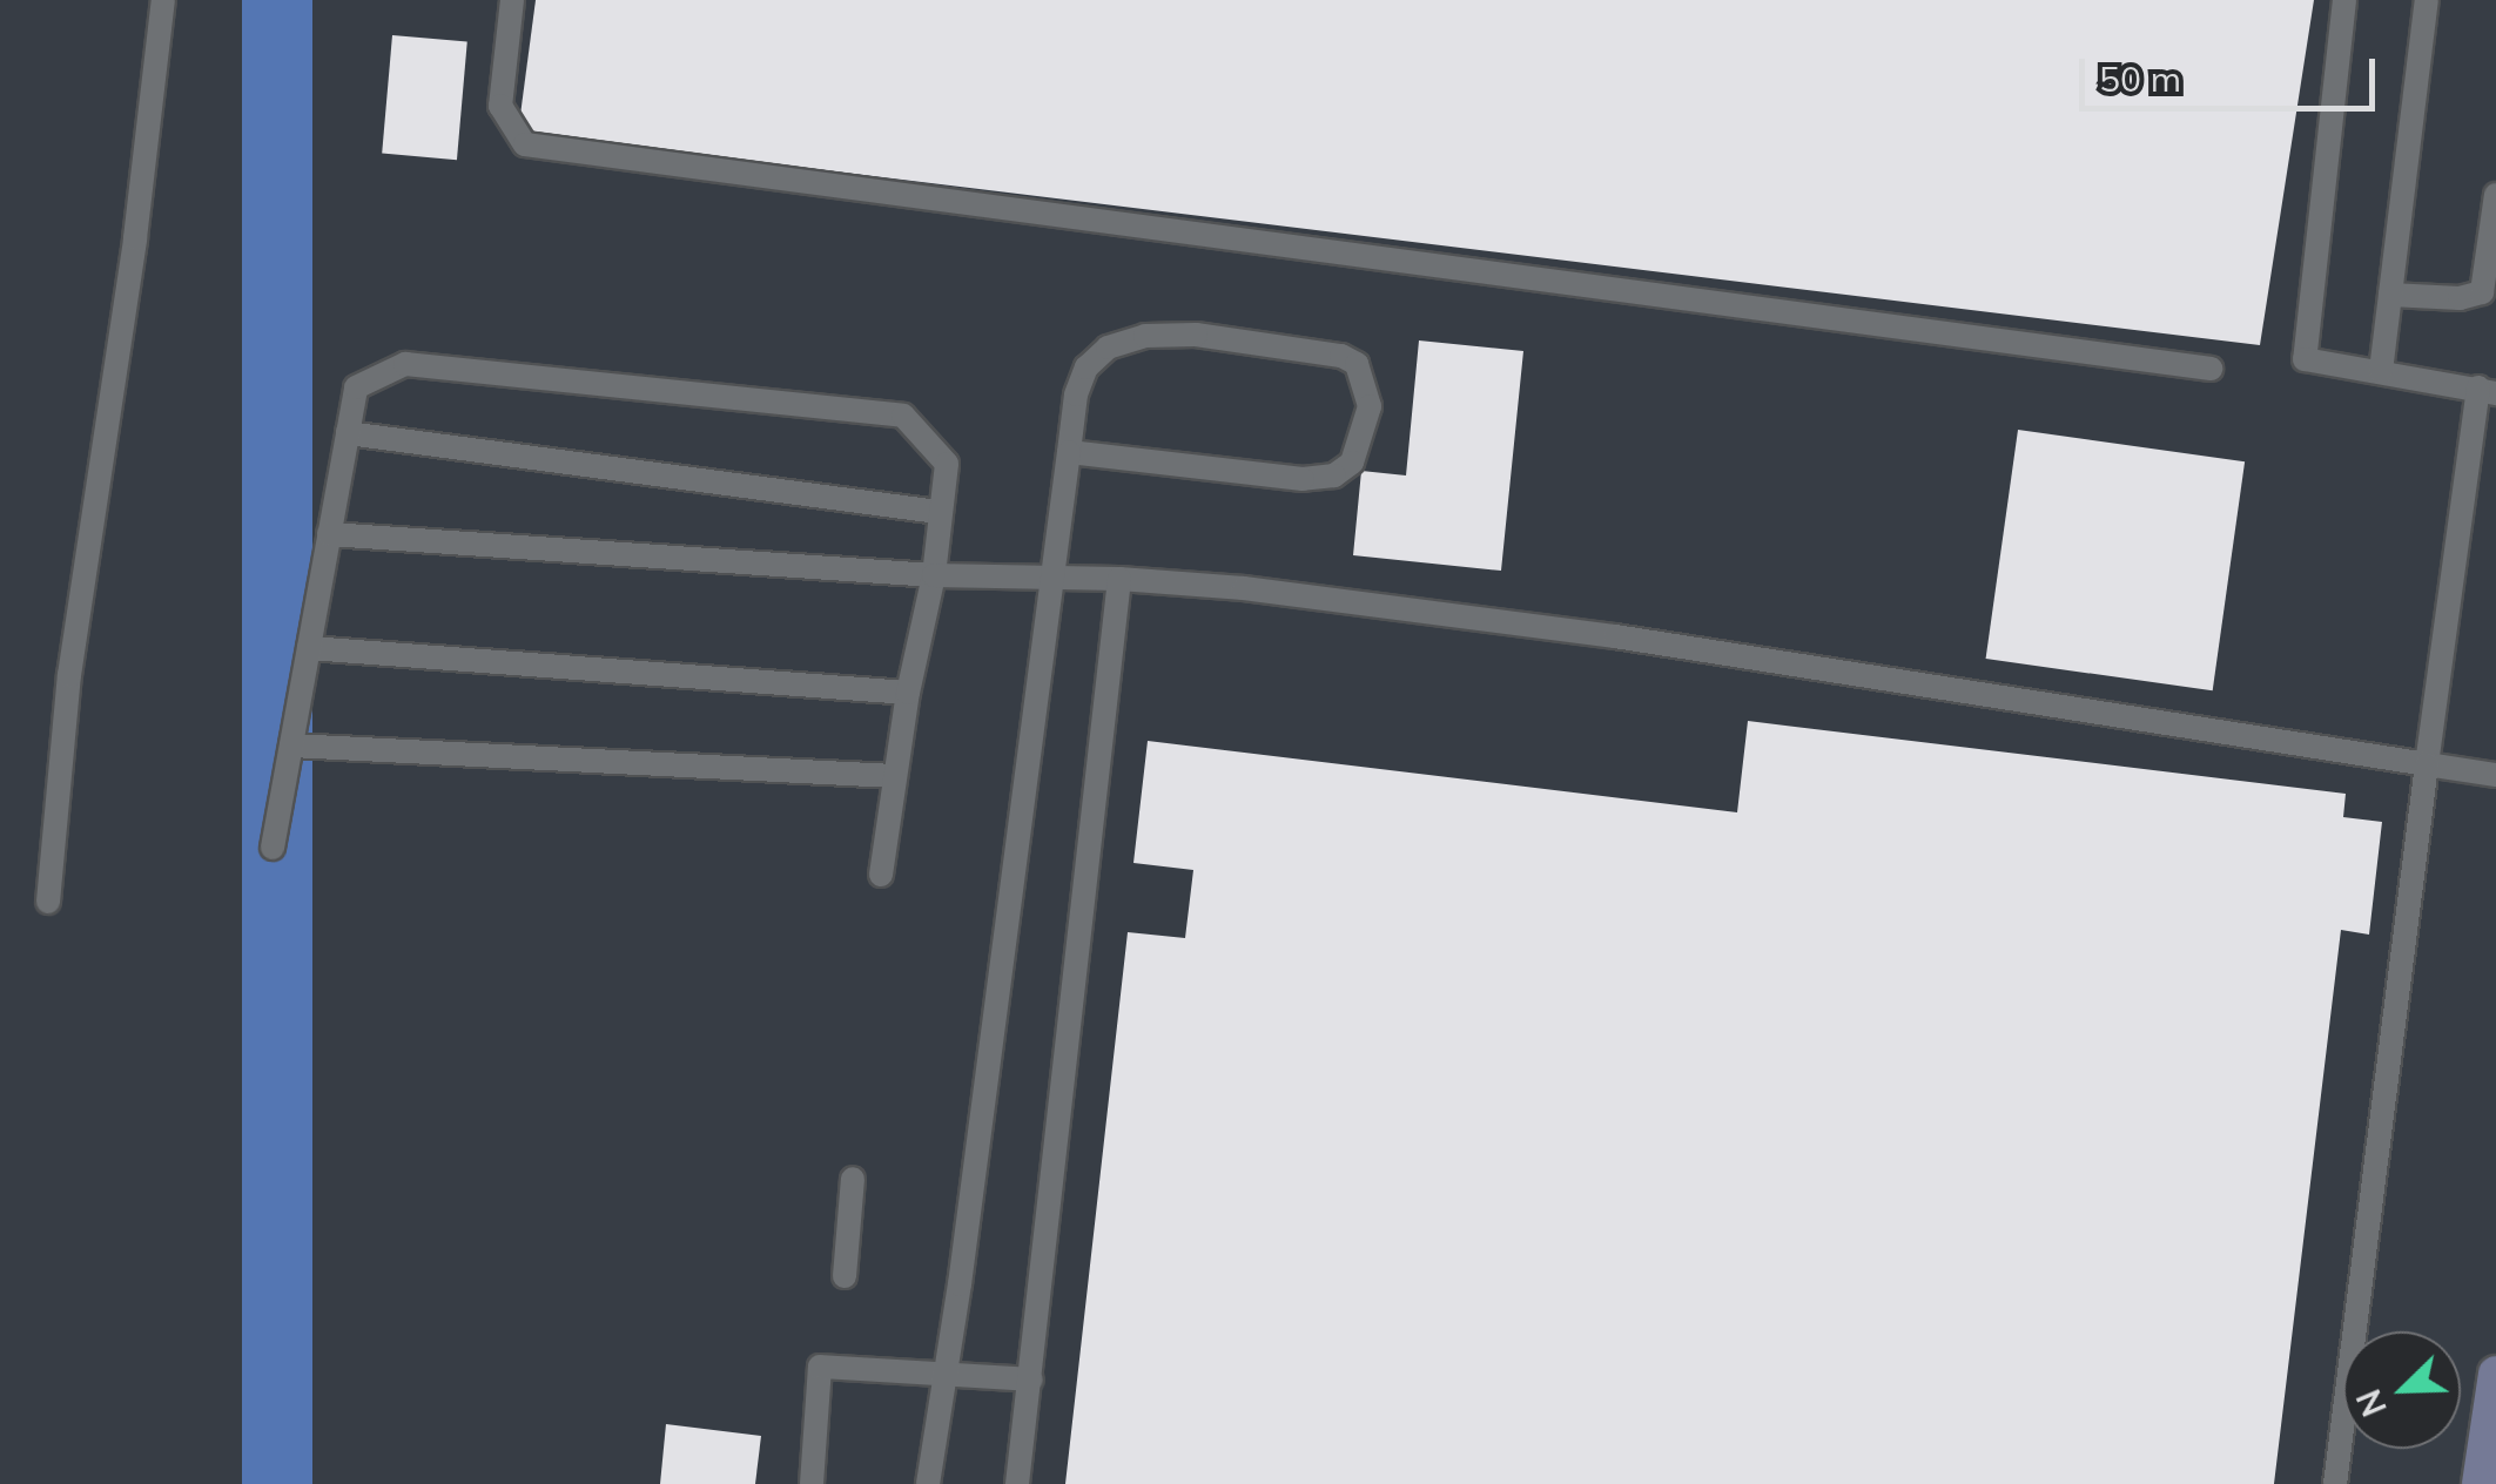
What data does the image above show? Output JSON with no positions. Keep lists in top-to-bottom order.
{
  "scale_bar": "50 m",
  "north": "bottom left"
}
